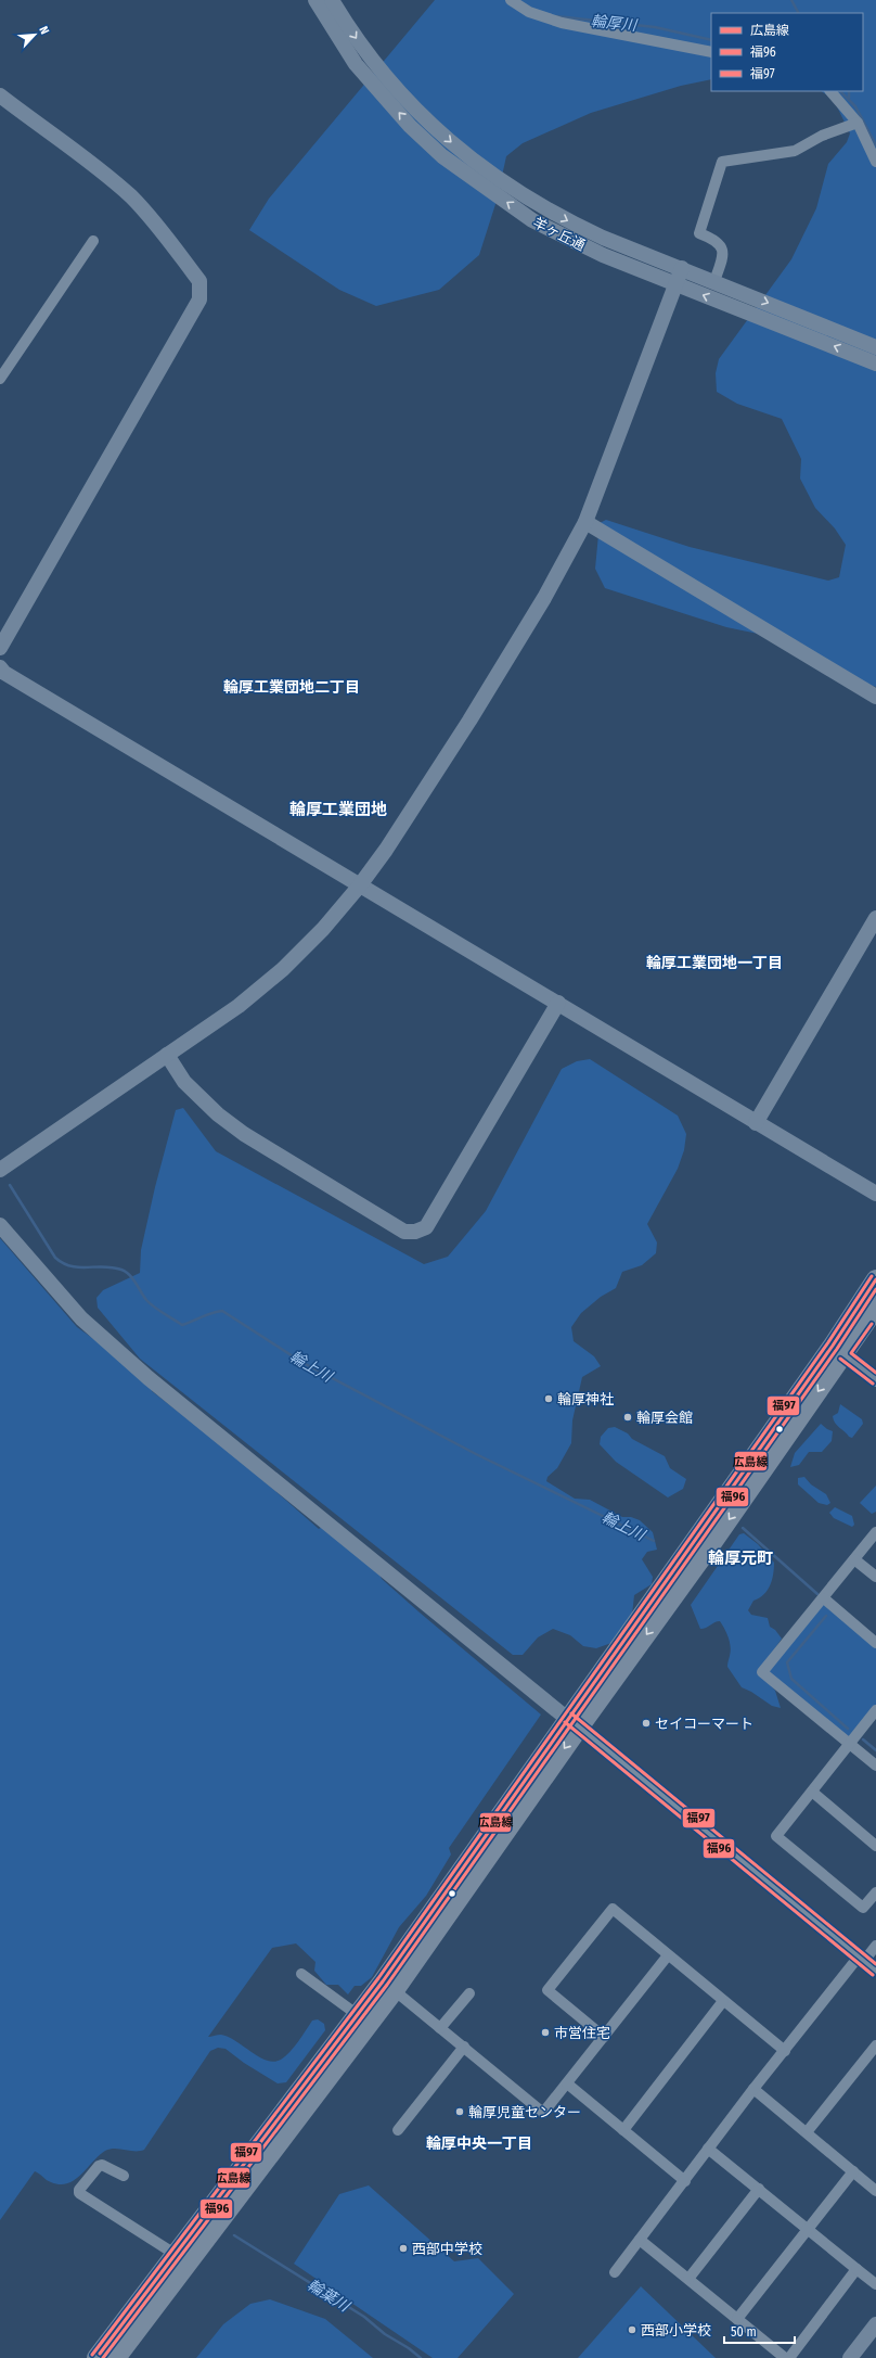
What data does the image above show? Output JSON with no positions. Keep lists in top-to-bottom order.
{
  "streets": {
    "street": ["羊ヶ丘通"]
  },
  "districts": [
    "輪厚工業団地二丁目",
    "輪厚工業団地",
    "輪厚工業団地一丁目",
    "輪厚元町",
    "輪厚中央一丁目"
  ],
  "water": ["輪厚川", "輪上川", "輪葉川"],
  "places": [
    "輪厚神社",
    "輪厚会館",
    "セイコーマート",
    "市営住宅",
    "輪厚児童センター",
    "西部中学校",
    "西部小学校"
  ],
  "lines": ["transit line 福97", "transit line 広島線", "transit line 福96"],
  "legend": ["広島線", "福96", "福97"],
  "scale_bar": "50 m",
  "north": "top right"
}
